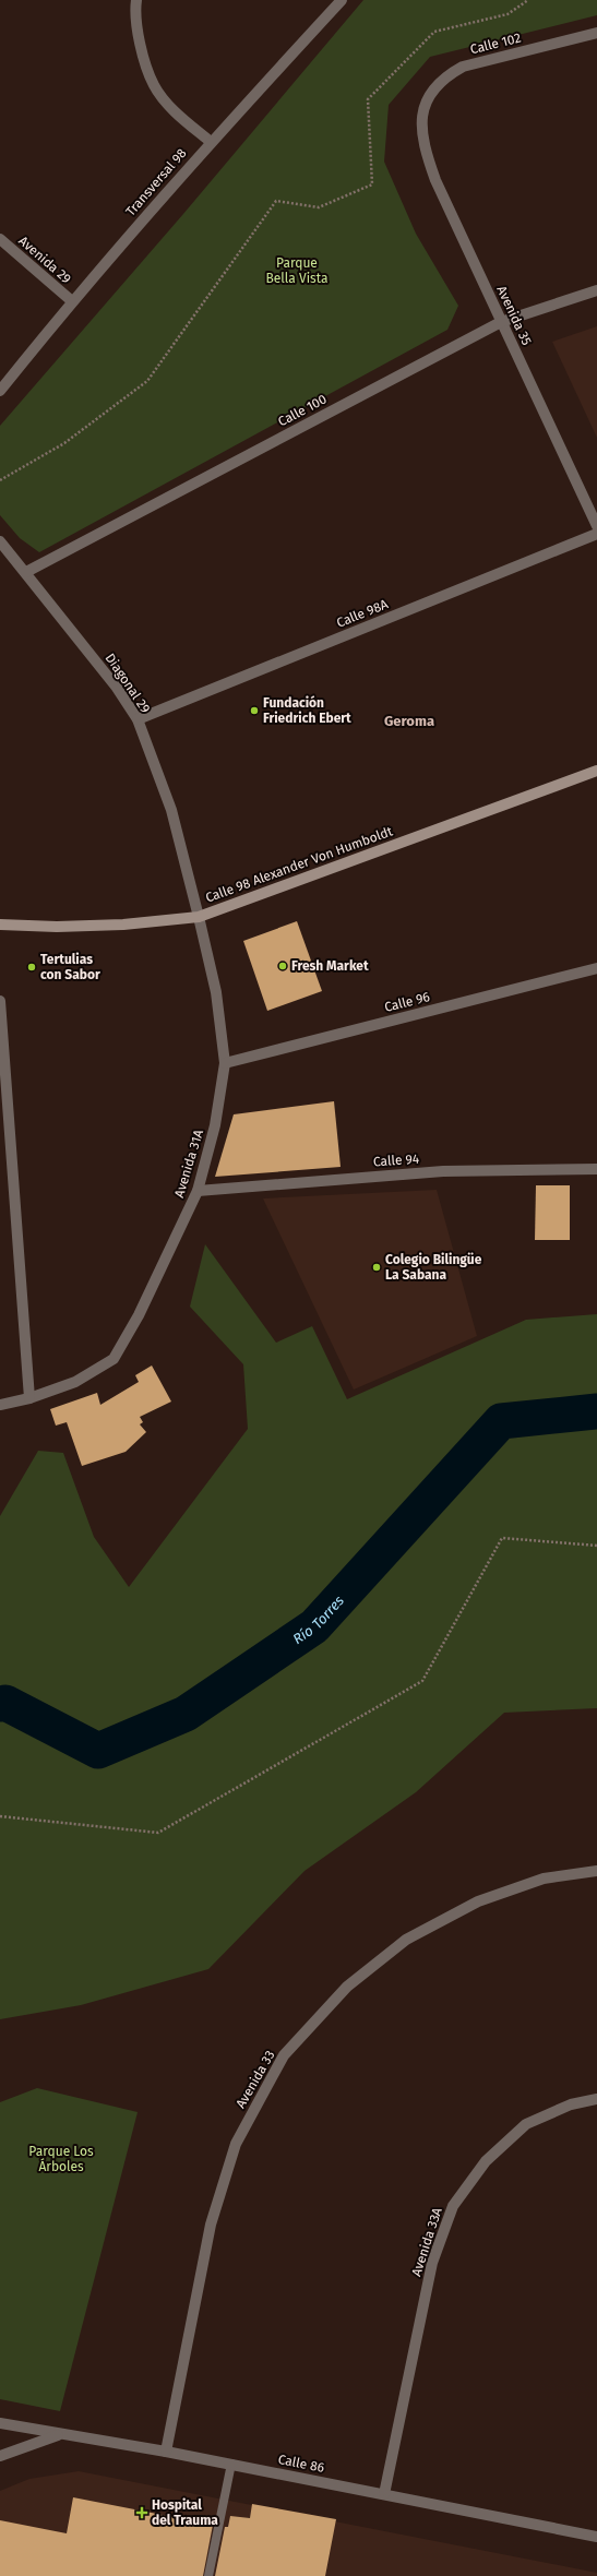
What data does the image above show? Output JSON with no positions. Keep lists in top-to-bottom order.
{
  "streets": {
    "street": [
      "Calle 102",
      "Transversal 98",
      "Avenida 29",
      "Avenida 35",
      "Calle 100",
      "Calle 98A",
      "Diagonal 29",
      "Calle 98 Alexander Von Humboldt",
      "Calle 96",
      "Calle 94",
      "Avenida 31A",
      "Avenida 33",
      "Avenida 33A",
      "Calle 86"
    ]
  },
  "crossings": [
    ["Calle 102", "Avenida 35"],
    ["Transversal 98", "Avenida 29"],
    ["Avenida 35", "Calle 100"],
    ["Calle 100", "Diagonal 29"],
    ["Calle 98A", "Diagonal 29"],
    ["Diagonal 29", "Calle 98 Alexander Von Humboldt"],
    ["Diagonal 29", "Avenida 31A"],
    ["Calle 98 Alexander Von Humboldt", "Avenida 31A"],
    ["Calle 96", "Avenida 31A"],
    ["Calle 94", "Avenida 31A"],
    ["Avenida 33", "Calle 86"],
    ["Avenida 33A", "Calle 86"]
  ],
  "districts": ["Geroma"],
  "water": ["Río Torres"],
  "parks": ["Parque Bella Vista", "Parque Los Árboles"],
  "places": {
    "other": [
      "Fundación Friedrich Ebert",
      "Fresh Market",
      "Tertulias con Sabor",
      "Colegio Bilingüe La Sabana"
    ],
    "health": ["Hospital del Trauma"]
  }
}
